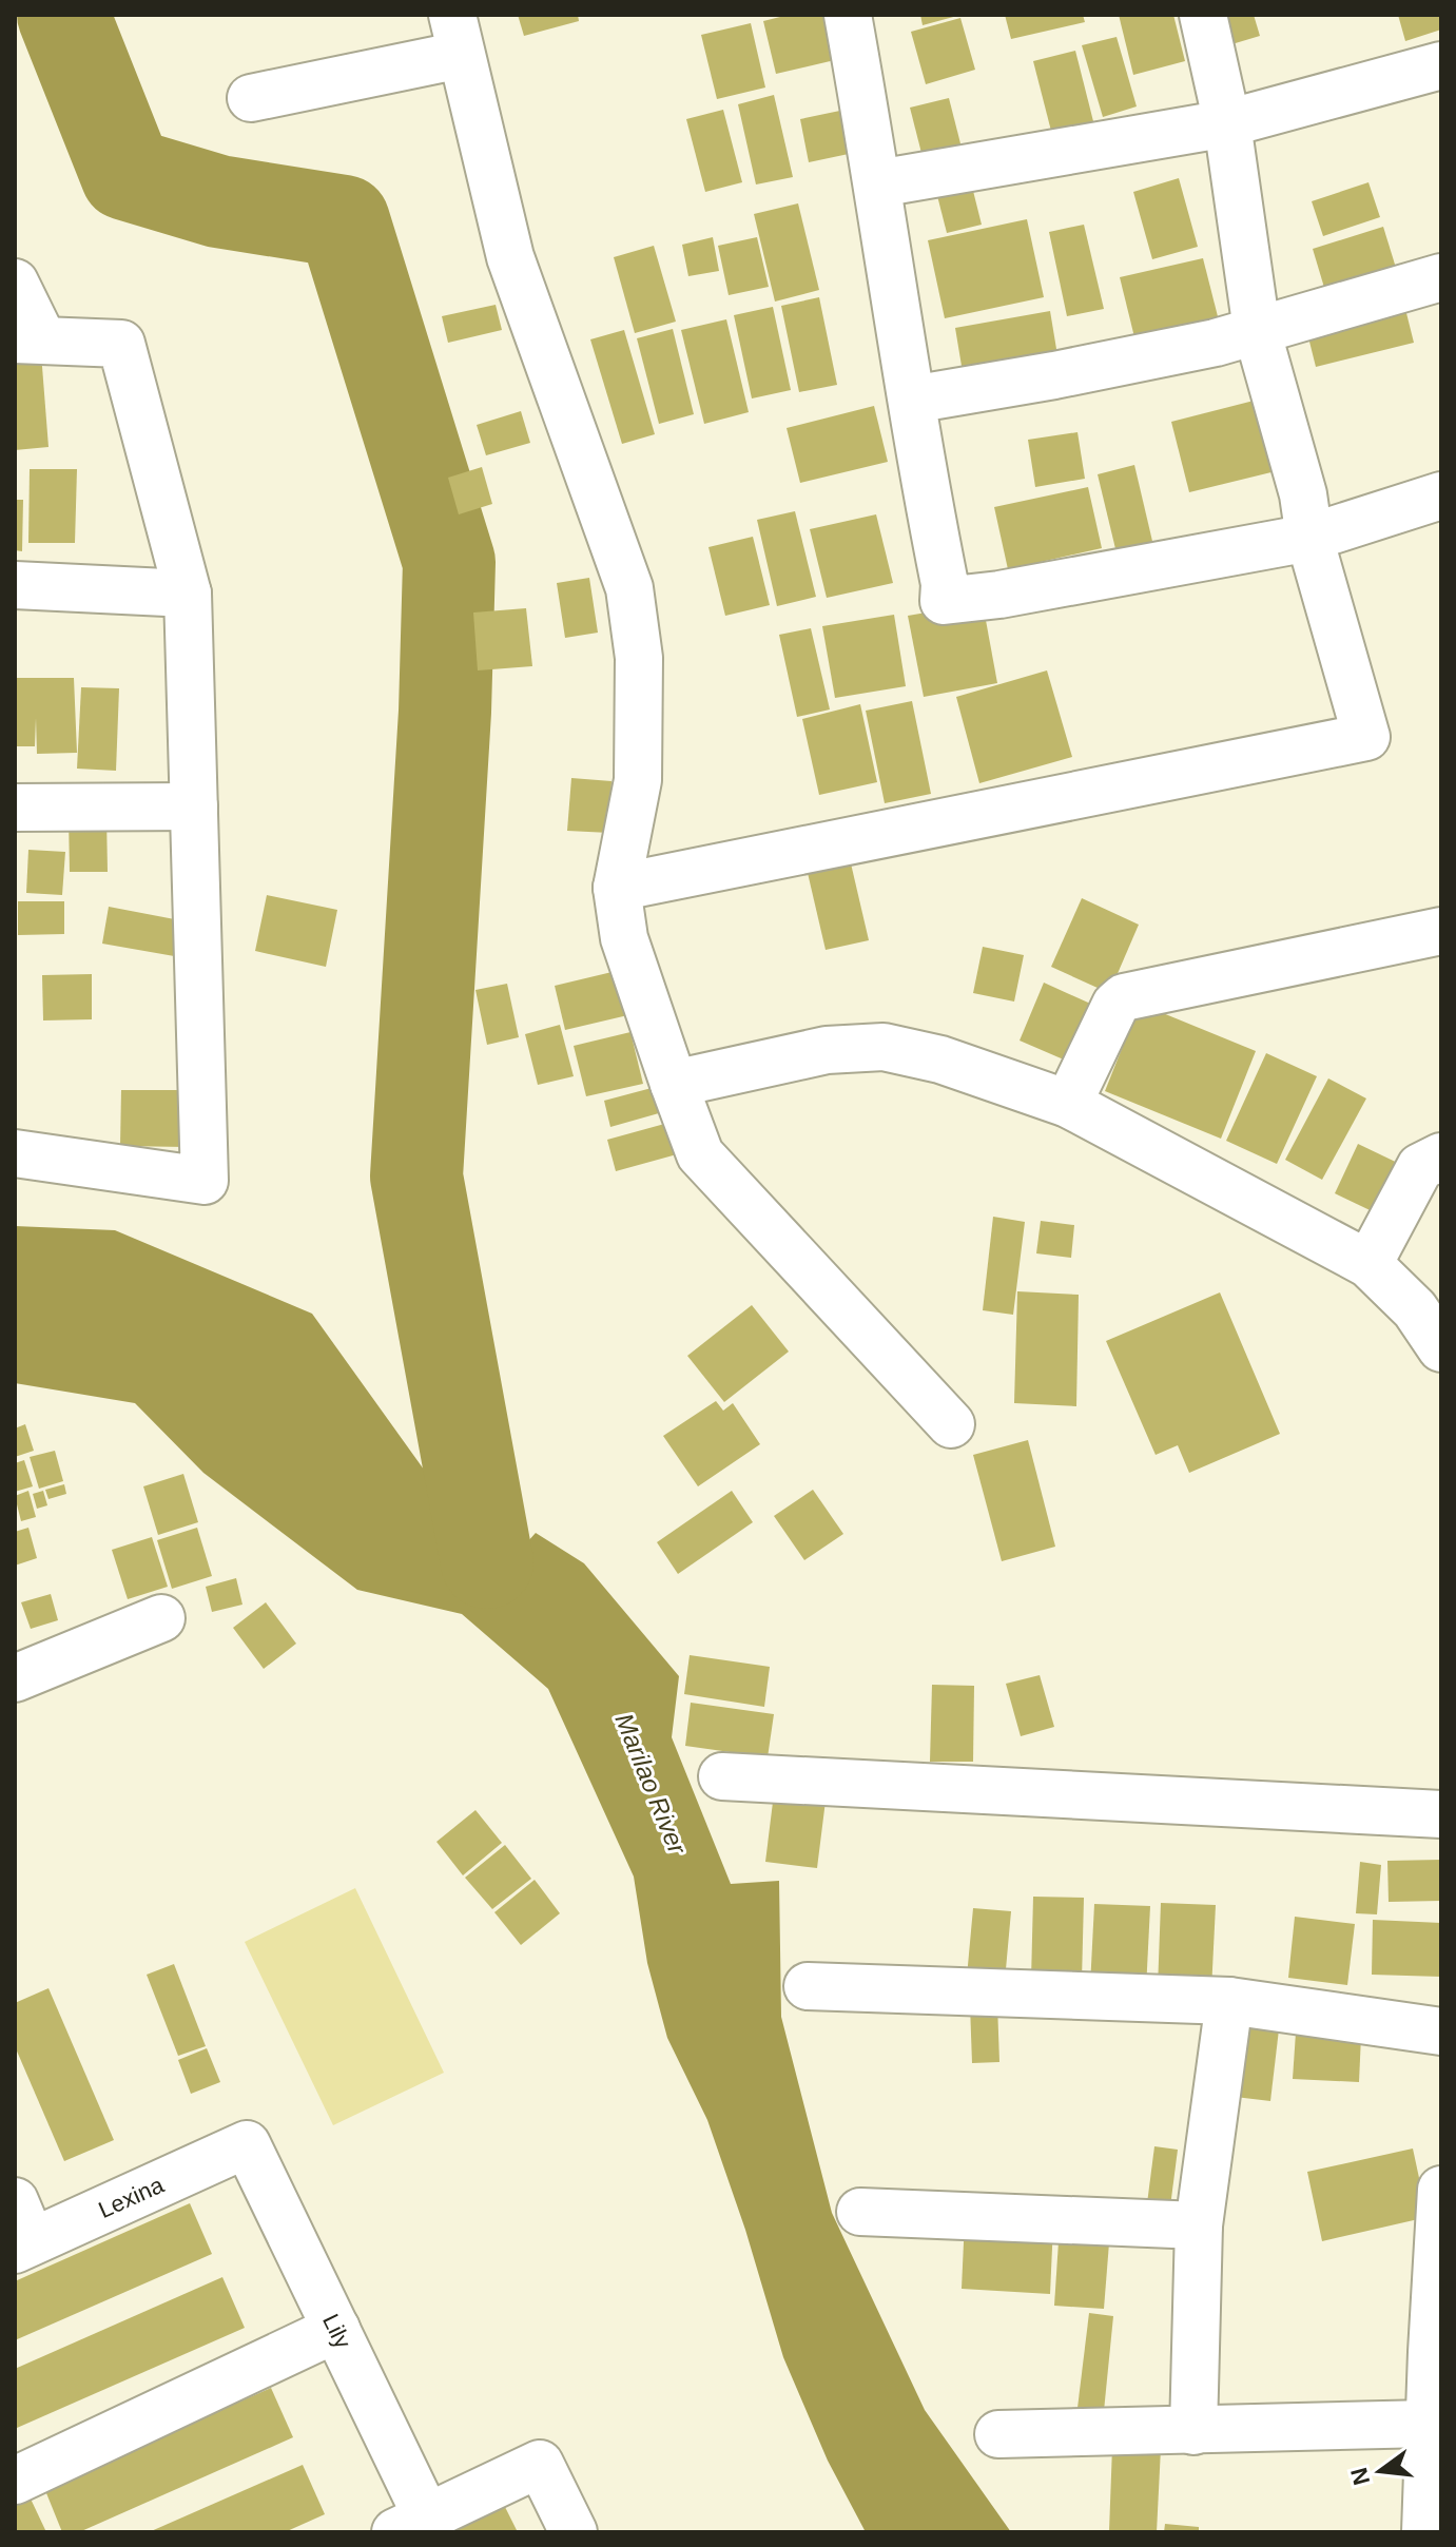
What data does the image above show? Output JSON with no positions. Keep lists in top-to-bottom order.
{
  "streets": {
    "street": ["Lexina", "Lily"]
  },
  "crossings": [
    ["Lexina", "Lily"]
  ],
  "water": ["Marilao River"],
  "north": "left"
}
